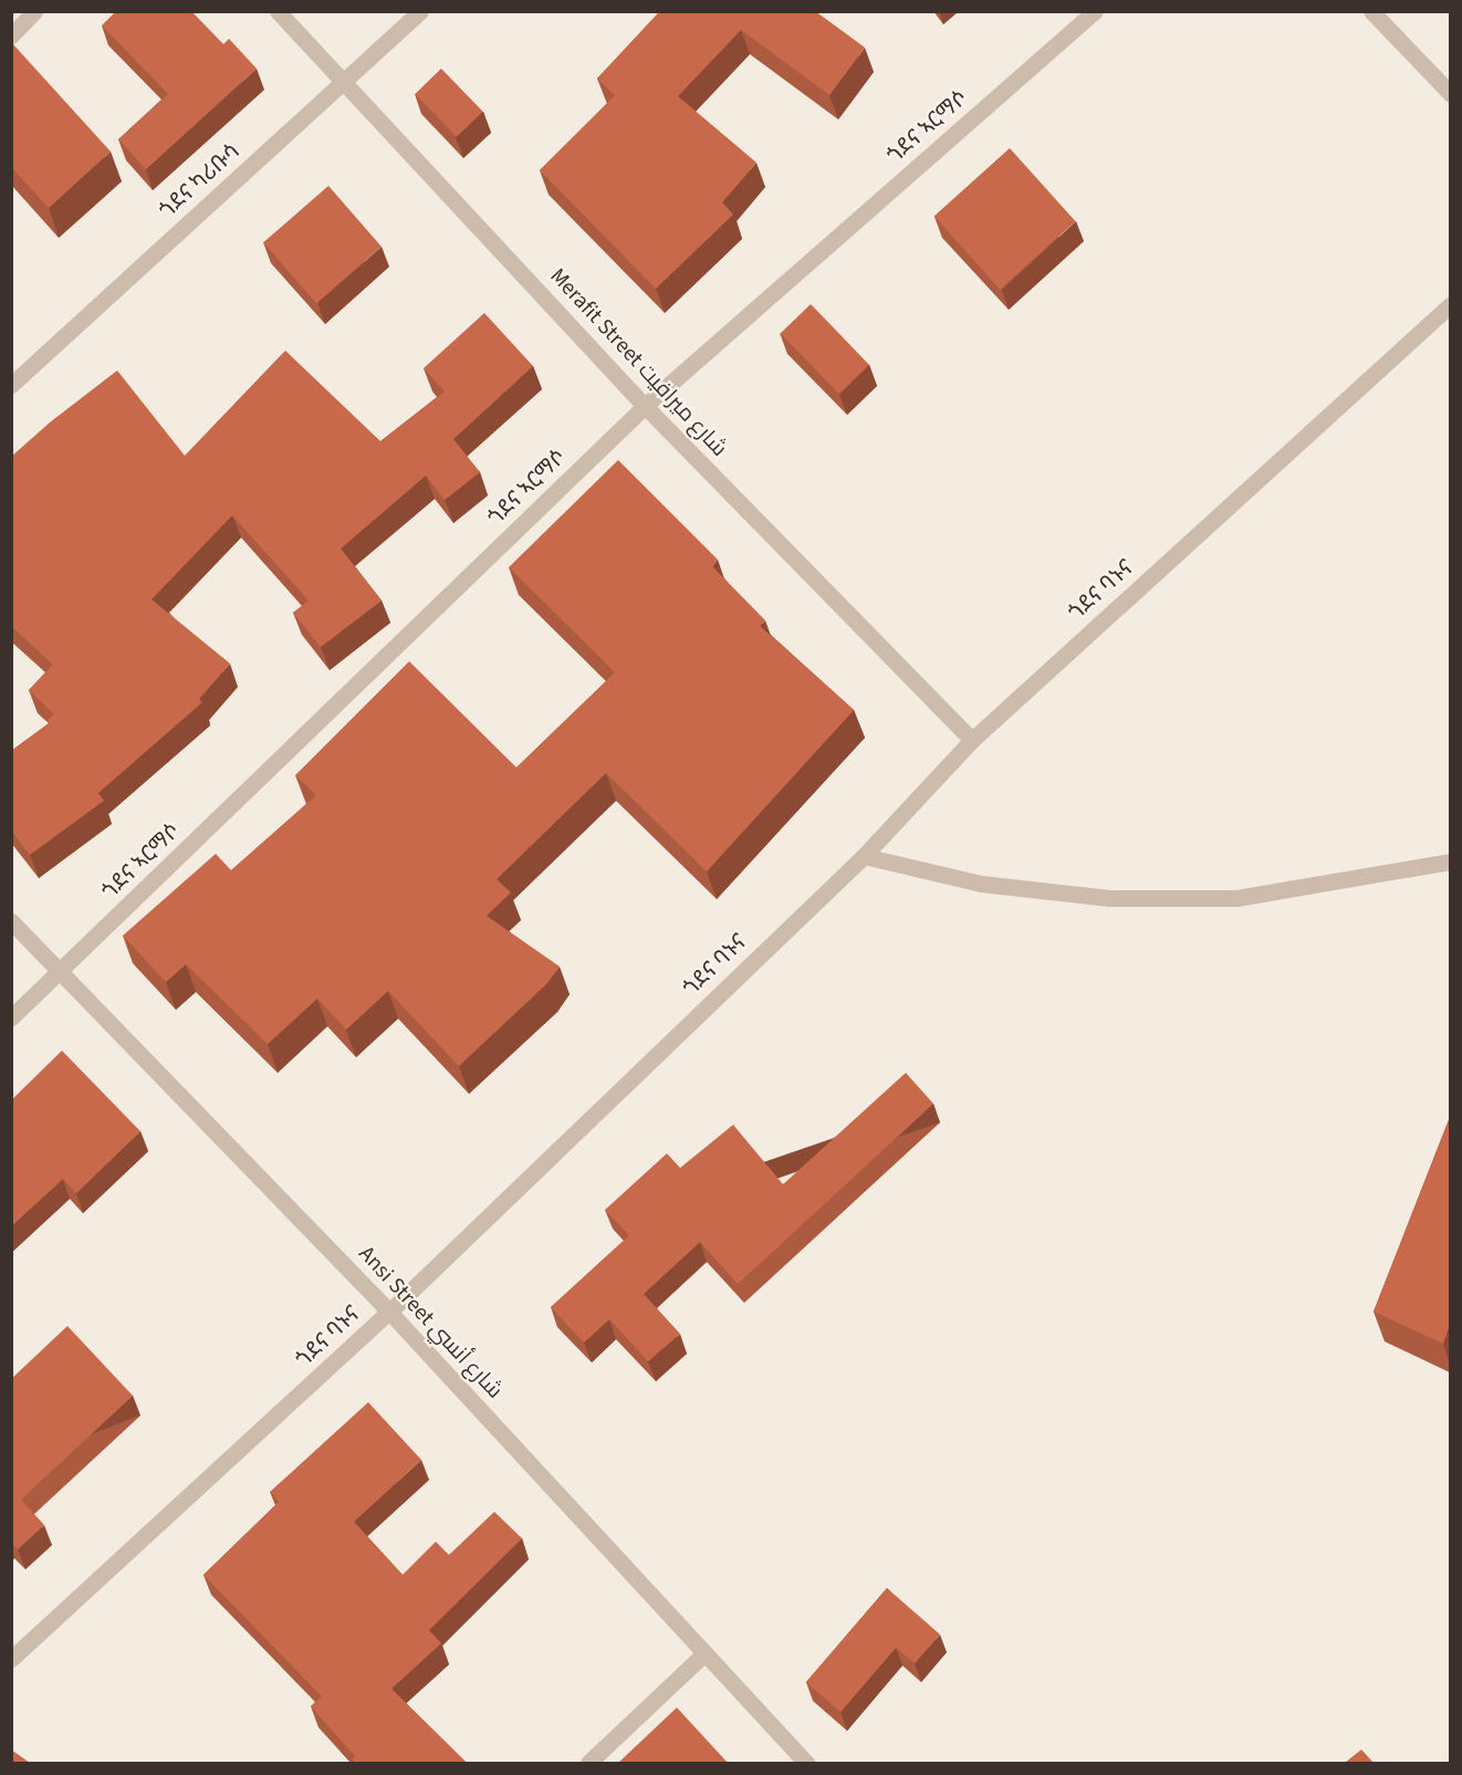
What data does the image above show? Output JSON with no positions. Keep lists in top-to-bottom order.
{
  "streets": {
    "street": [
      "ጎደና ኣርማሶ",
      "ጎደና ካሪቡሳ",
      "Merafit Street شارع ميرافيت",
      "ጎደና ባኑና",
      "Ansi Street شارع أنسي"
    ]
  },
  "crossings": [
    ["ጎደና ኣርማሶ", "Merafit Street شارع ميرافيت"],
    ["ጎደና ኣርማሶ", "Ansi Street شارع أنسي"],
    ["ጎደና ካሪቡሳ", "Merafit Street شارع ميرافيت"],
    ["Merafit Street شارع ميرافيت", "ጎደና ባኑና"],
    ["ጎደና ባኑና", "Ansi Street شارع أنسي"]
  ]
}
